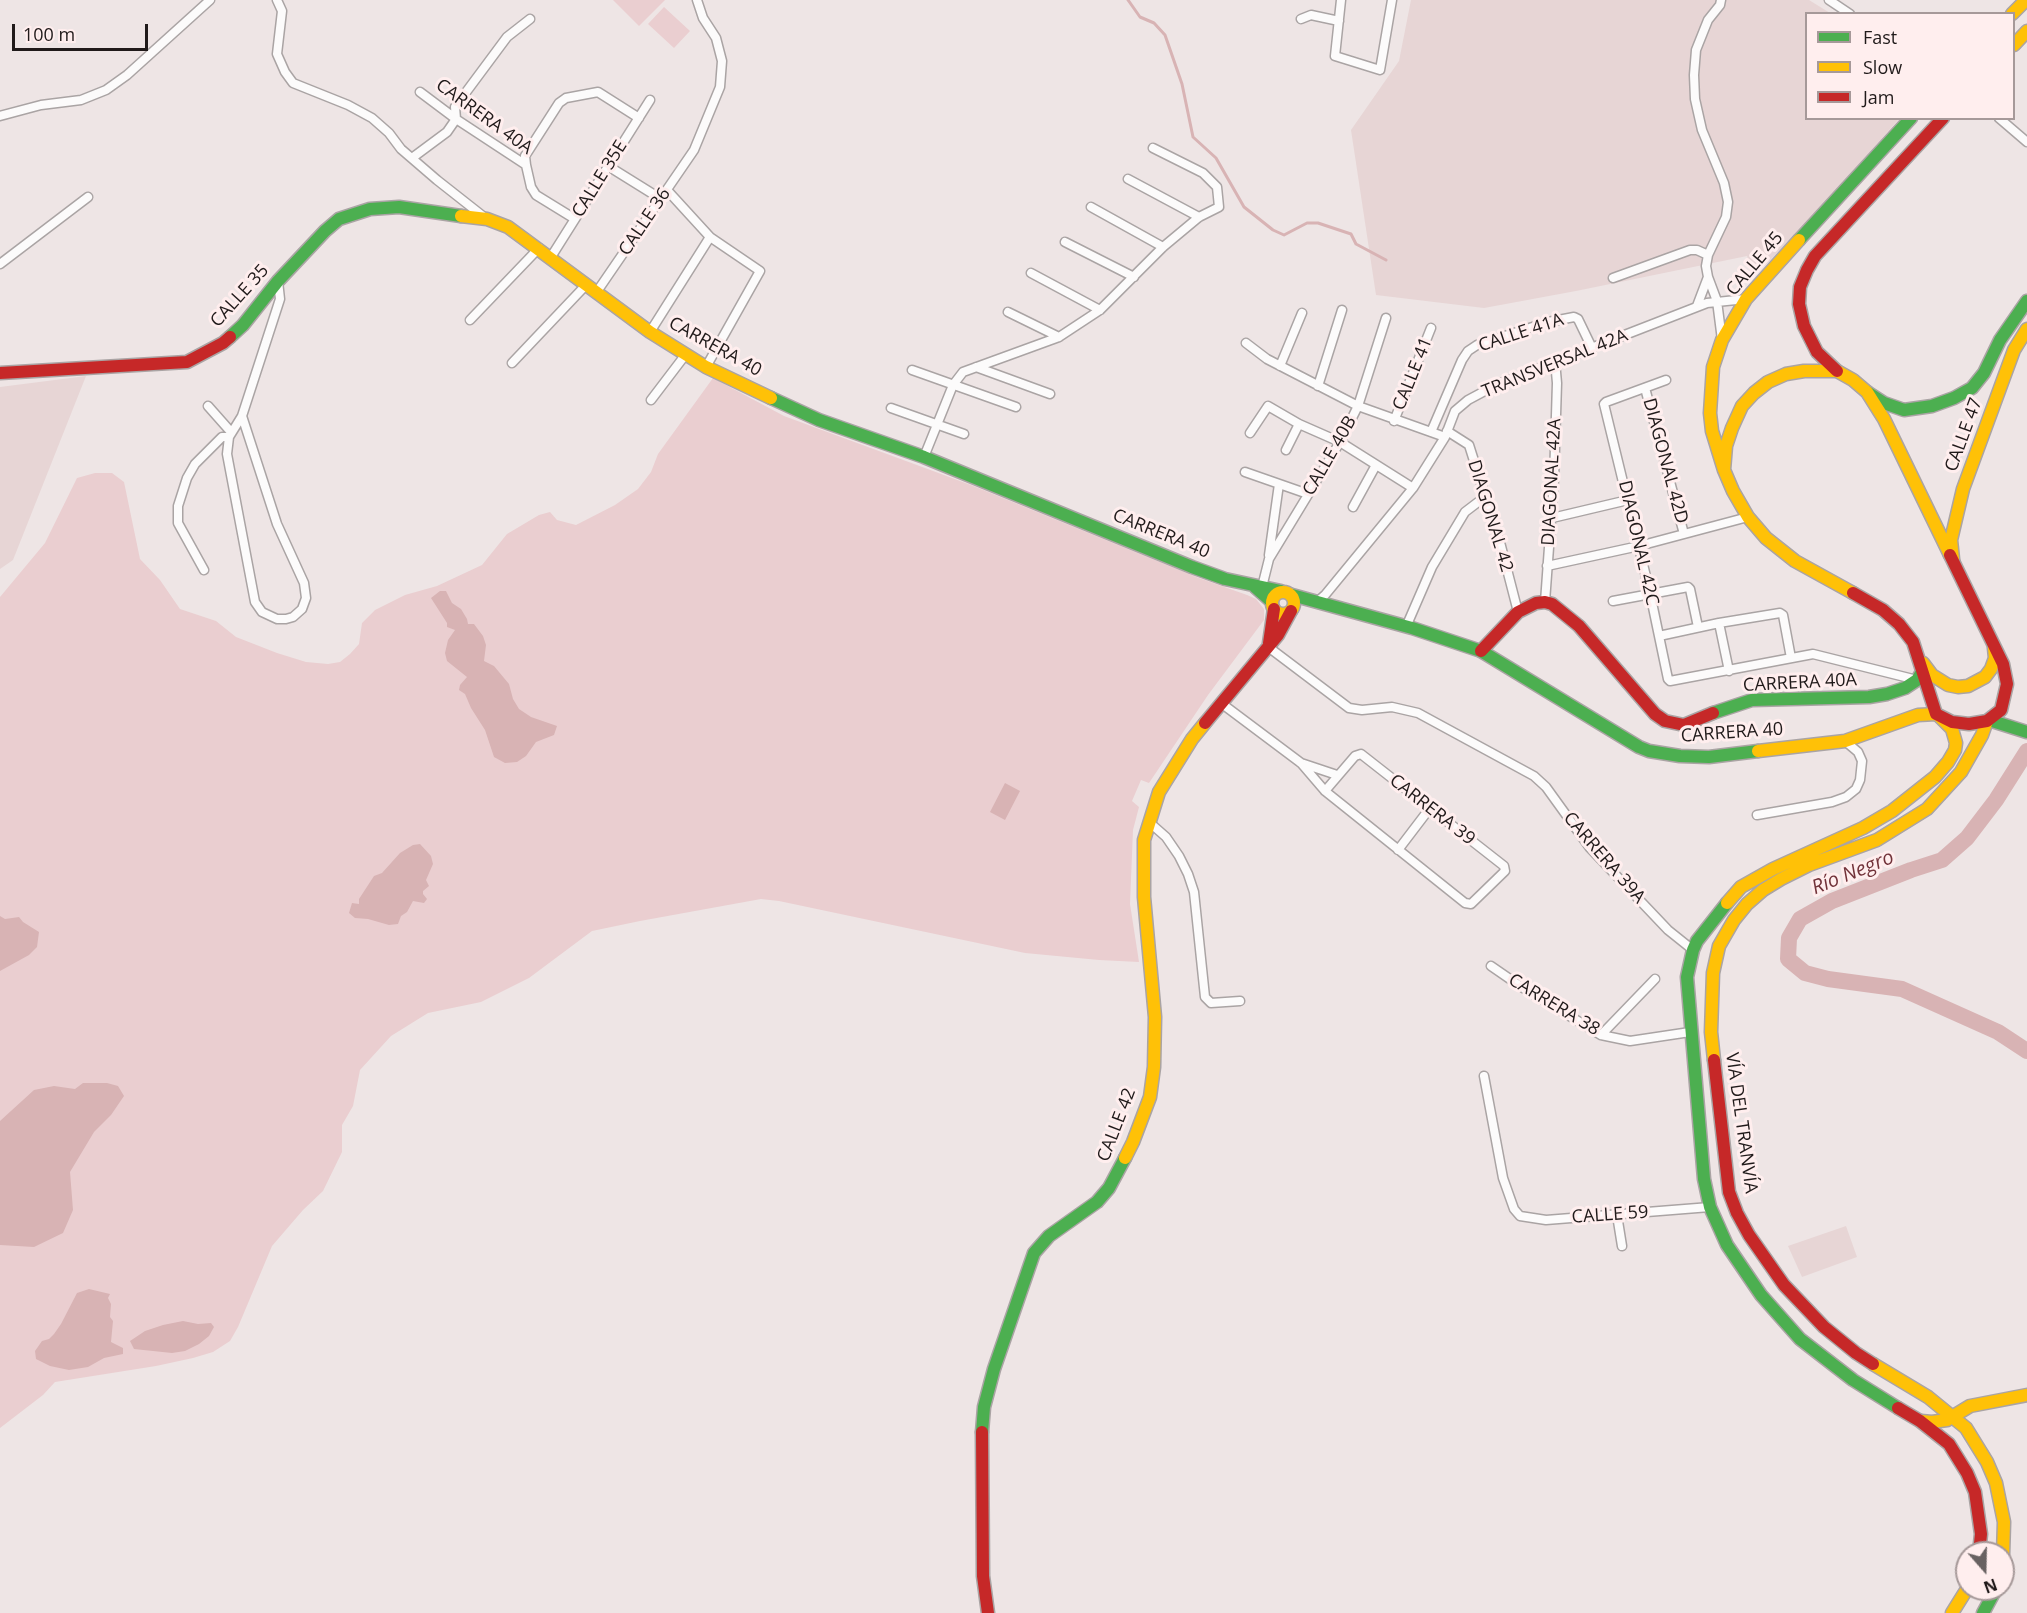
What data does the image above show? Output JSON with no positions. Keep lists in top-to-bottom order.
{
  "streets": {
    "main road": [
      "CARRERA 40A",
      "CALLE 45",
      "CALLE 35",
      "CARRERA 40",
      "CALLE 47",
      "VÍA DEL TRANVÍA",
      "CALLE 42"
    ],
    "street": [
      "CALLE 35E",
      "CALLE 36",
      "CALLE 41A",
      "TRANSVERSAL 42A",
      "CALLE 41",
      "CALLE 40B",
      "DIAGONAL 42D",
      "DIAGONAL 42A",
      "DIAGONAL 42",
      "DIAGONAL 42C",
      "CARRERA 39",
      "CARRERA 39A",
      "CARRERA 38",
      "CALLE 59"
    ]
  },
  "crossings": [
    ["CARRERA 40A", "CALLE 35E"],
    ["CARRERA 40A", "CALLE 45"],
    ["CARRERA 40A", "DIAGONAL 42A"],
    ["CALLE 35E", "CARRERA 40"],
    ["CALLE 36", "CARRERA 40"],
    ["CALLE 45", "TRANSVERSAL 42A"],
    ["CALLE 35", "CARRERA 40"],
    ["CALLE 41A", "TRANSVERSAL 42A"],
    ["CARRERA 40", "TRANSVERSAL 42A"],
    ["CARRERA 40", "CALLE 40B"],
    ["CARRERA 40", "CALLE 42"],
    ["TRANSVERSAL 42A", "DIAGONAL 42A"],
    ["TRANSVERSAL 42A", "DIAGONAL 42"],
    ["CALLE 41", "DIAGONAL 42"],
    ["CALLE 40B", "DIAGONAL 42"],
    ["DIAGONAL 42D", "DIAGONAL 42C"],
    ["CARRERA 39A", "CALLE 42"]
  ],
  "water": ["Río Negro"],
  "legend": ["Fast", "Slow", "Jam"],
  "scale_bar": "100 m",
  "north": "bottom"
}
